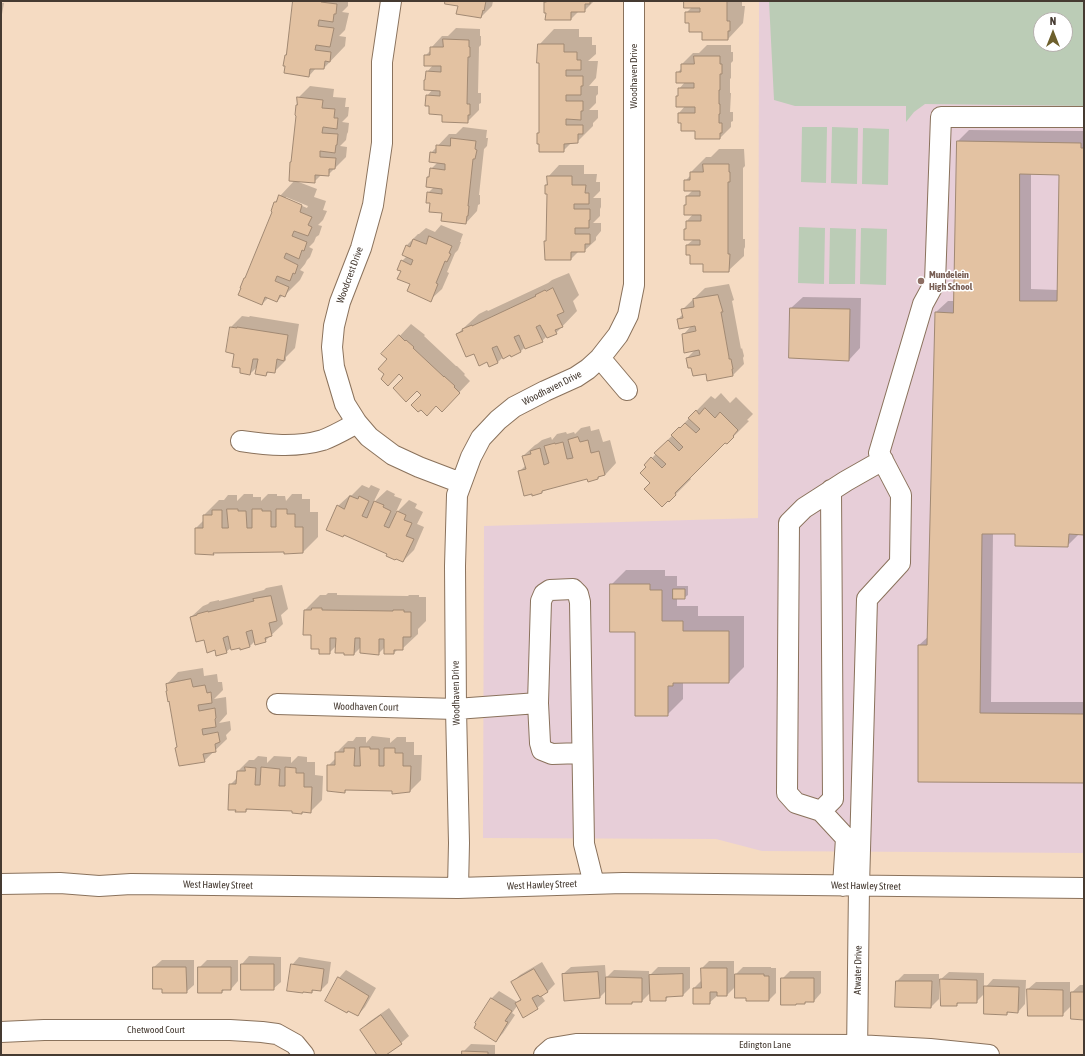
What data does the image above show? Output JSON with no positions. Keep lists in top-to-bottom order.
{
  "streets": {
    "street": [
      "Woodhaven Drive",
      "Woodcrest Drive",
      "Woodhaven Court",
      "West Hawley Street",
      "Atwater Drive",
      "Chetwood Court",
      "Edington Lane"
    ]
  },
  "crossings": [
    ["Woodhaven Drive", "Woodcrest Drive"],
    ["Woodhaven Drive", "Woodhaven Court"],
    ["Woodhaven Drive", "West Hawley Street"],
    ["West Hawley Street", "Atwater Drive"],
    ["Atwater Drive", "Edington Lane"]
  ],
  "places": ["Mundelein High School"],
  "north": "top"
}
